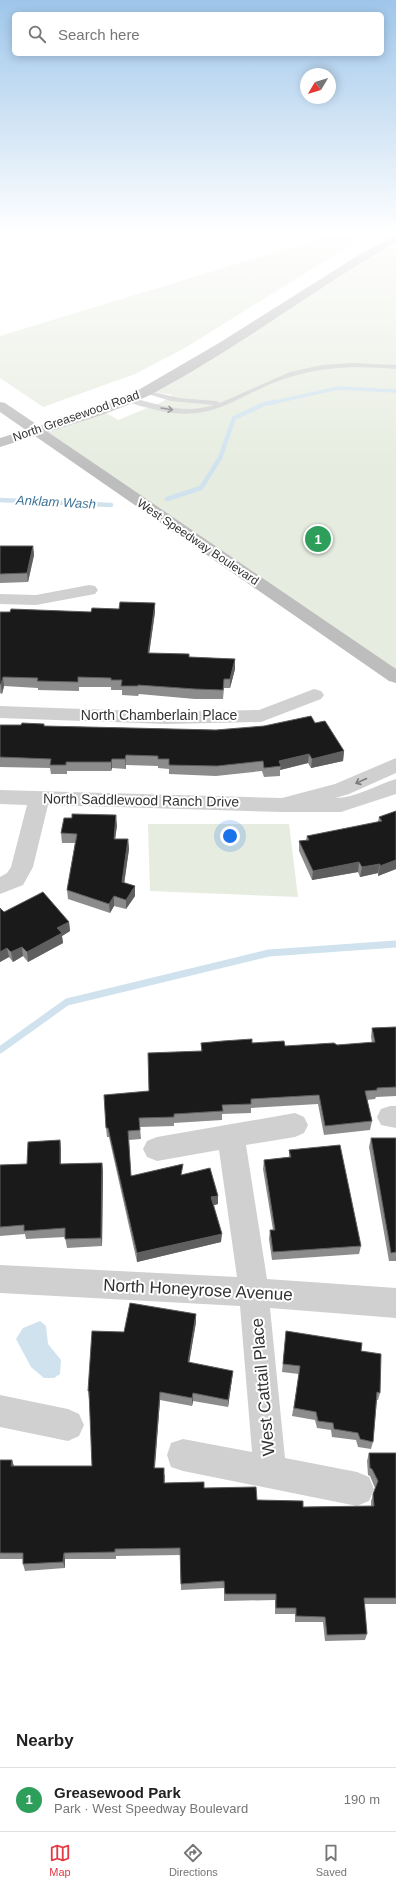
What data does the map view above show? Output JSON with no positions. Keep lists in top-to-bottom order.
{
  "streets": {
    "main road": ["North Greasewood Road", "West Speedway Boulevard"],
    "street": [
      "North Chamberlain Place",
      "North Saddlewood Ranch Drive",
      "North Honeyrose Avenue",
      "West Cattail Place"
    ]
  },
  "crossings": [
    ["North Greasewood Road", "West Speedway Boulevard"],
    ["North Honeyrose Avenue", "West Cattail Place"]
  ],
  "water": ["Anklam Wash"],
  "north": "bottom left",
  "page": {
    "search": "Search here",
    "pins": "1",
    "heading": "Nearby",
    "list": [
      {
        "mark": "1",
        "name": "Greasewood Park",
        "note": "Park · West Speedway Boulevard",
        "value": "190 m"
      }
    ],
    "nav": ["Map", "Directions", "Saved"]
  }
}
